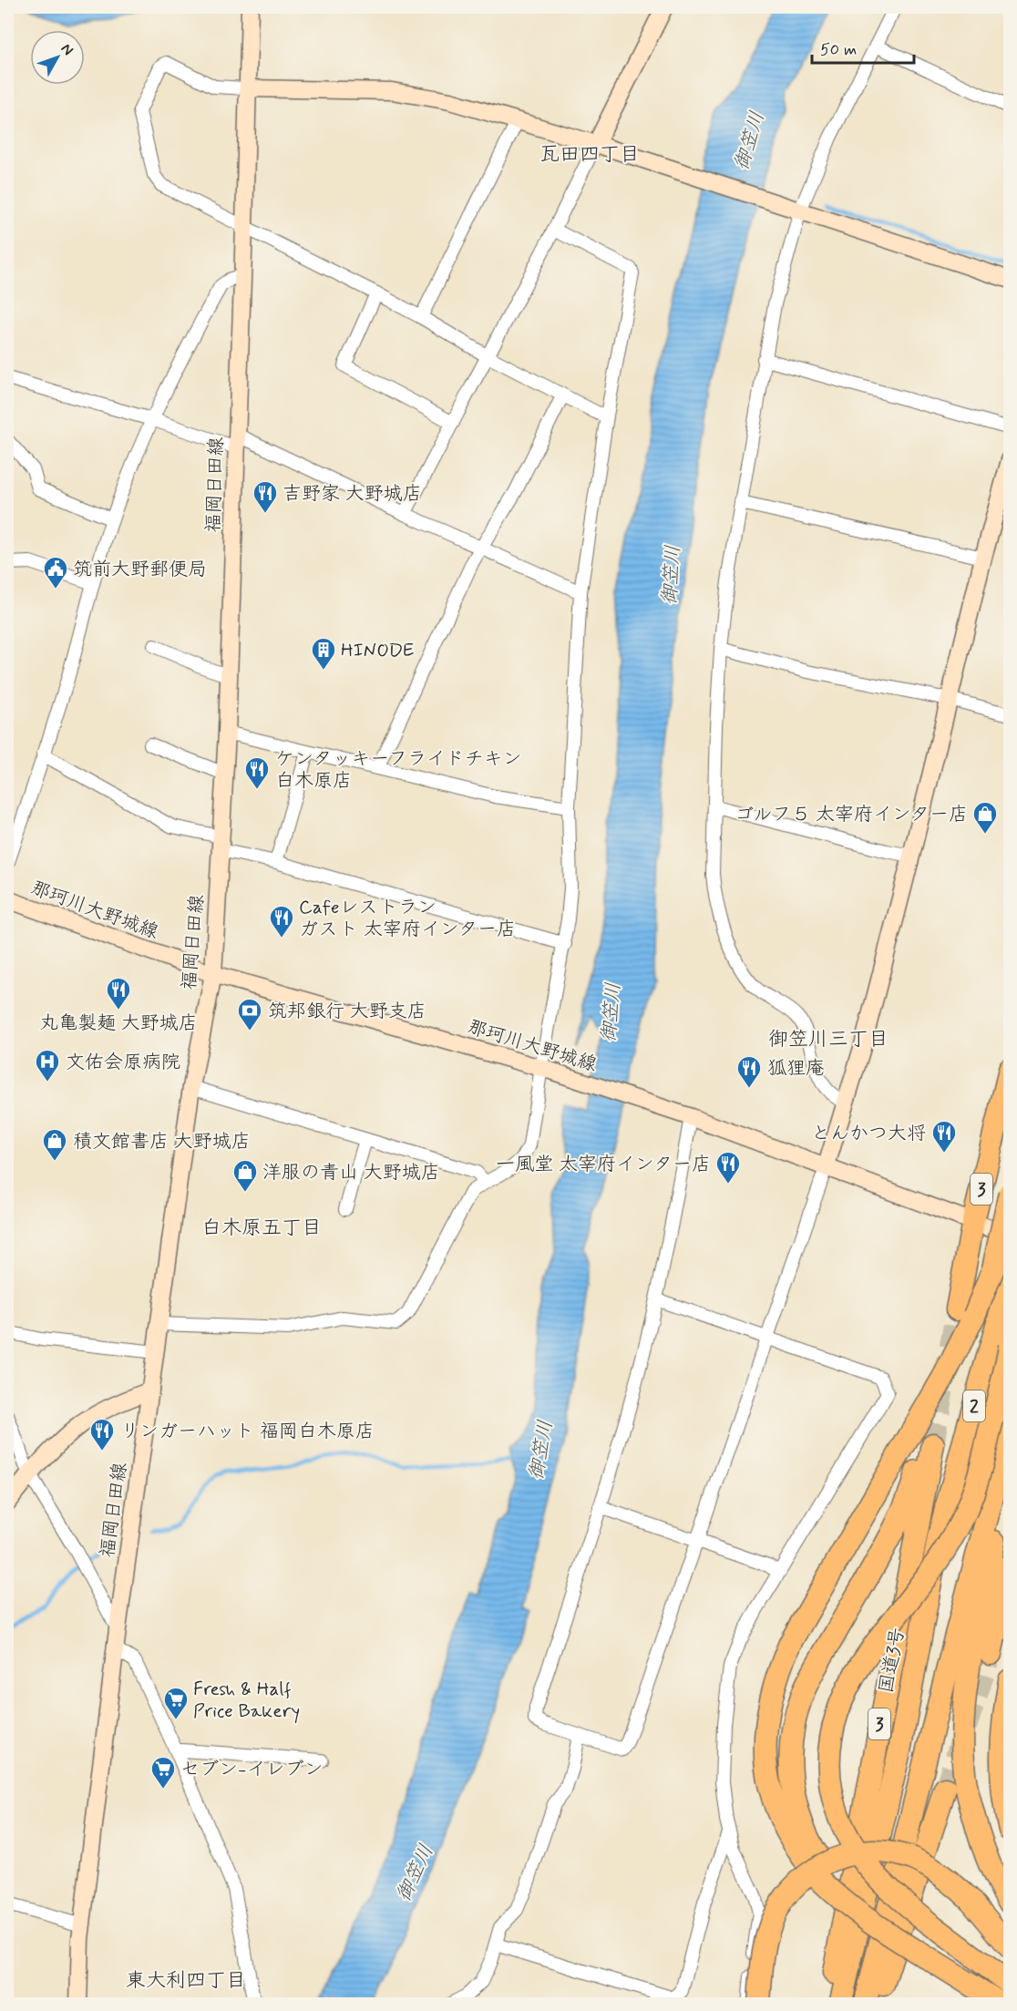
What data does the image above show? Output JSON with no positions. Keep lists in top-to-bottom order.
{
  "streets": {
    "highway": ["3", "2", "国道3号"],
    "main road": ["福岡日田線", "那珂川大野城線"]
  },
  "crossings": [
    ["福岡日田線", "那珂川大野城線"],
    ["那珂川大野城線", "3"]
  ],
  "districts": [
    "瓦田四丁目",
    "御笠川三丁目",
    "白木原五丁目",
    "東大利四丁目"
  ],
  "water": ["御笠川"],
  "places": {
    "restaurant": [
      "吉野家 大野城店",
      "ケンタッキーフライドチキン 白木原店",
      "Cafeレストラン ガスト 太宰府インター店",
      "丸亀製麺 大野城店",
      "狐狸庵",
      "とんかつ大将",
      "一風堂 太宰府インター店",
      "リンガーハット 福岡白木原店"
    ],
    "public building": ["筑前大野郵便局"],
    "building": ["HINODE"],
    "shop": ["ゴルフ５ 太宰府インター店", "積文館書店 大野城店", "洋服の青山 大野城店"],
    "bank": ["筑邦銀行 大野支店"],
    "hospital": ["文佑会原病院"],
    "supermarket": ["Fresh & Half Price Bakery", "セブン-イレブン"]
  },
  "scale_bar": "50 m",
  "north": "top right"
}
